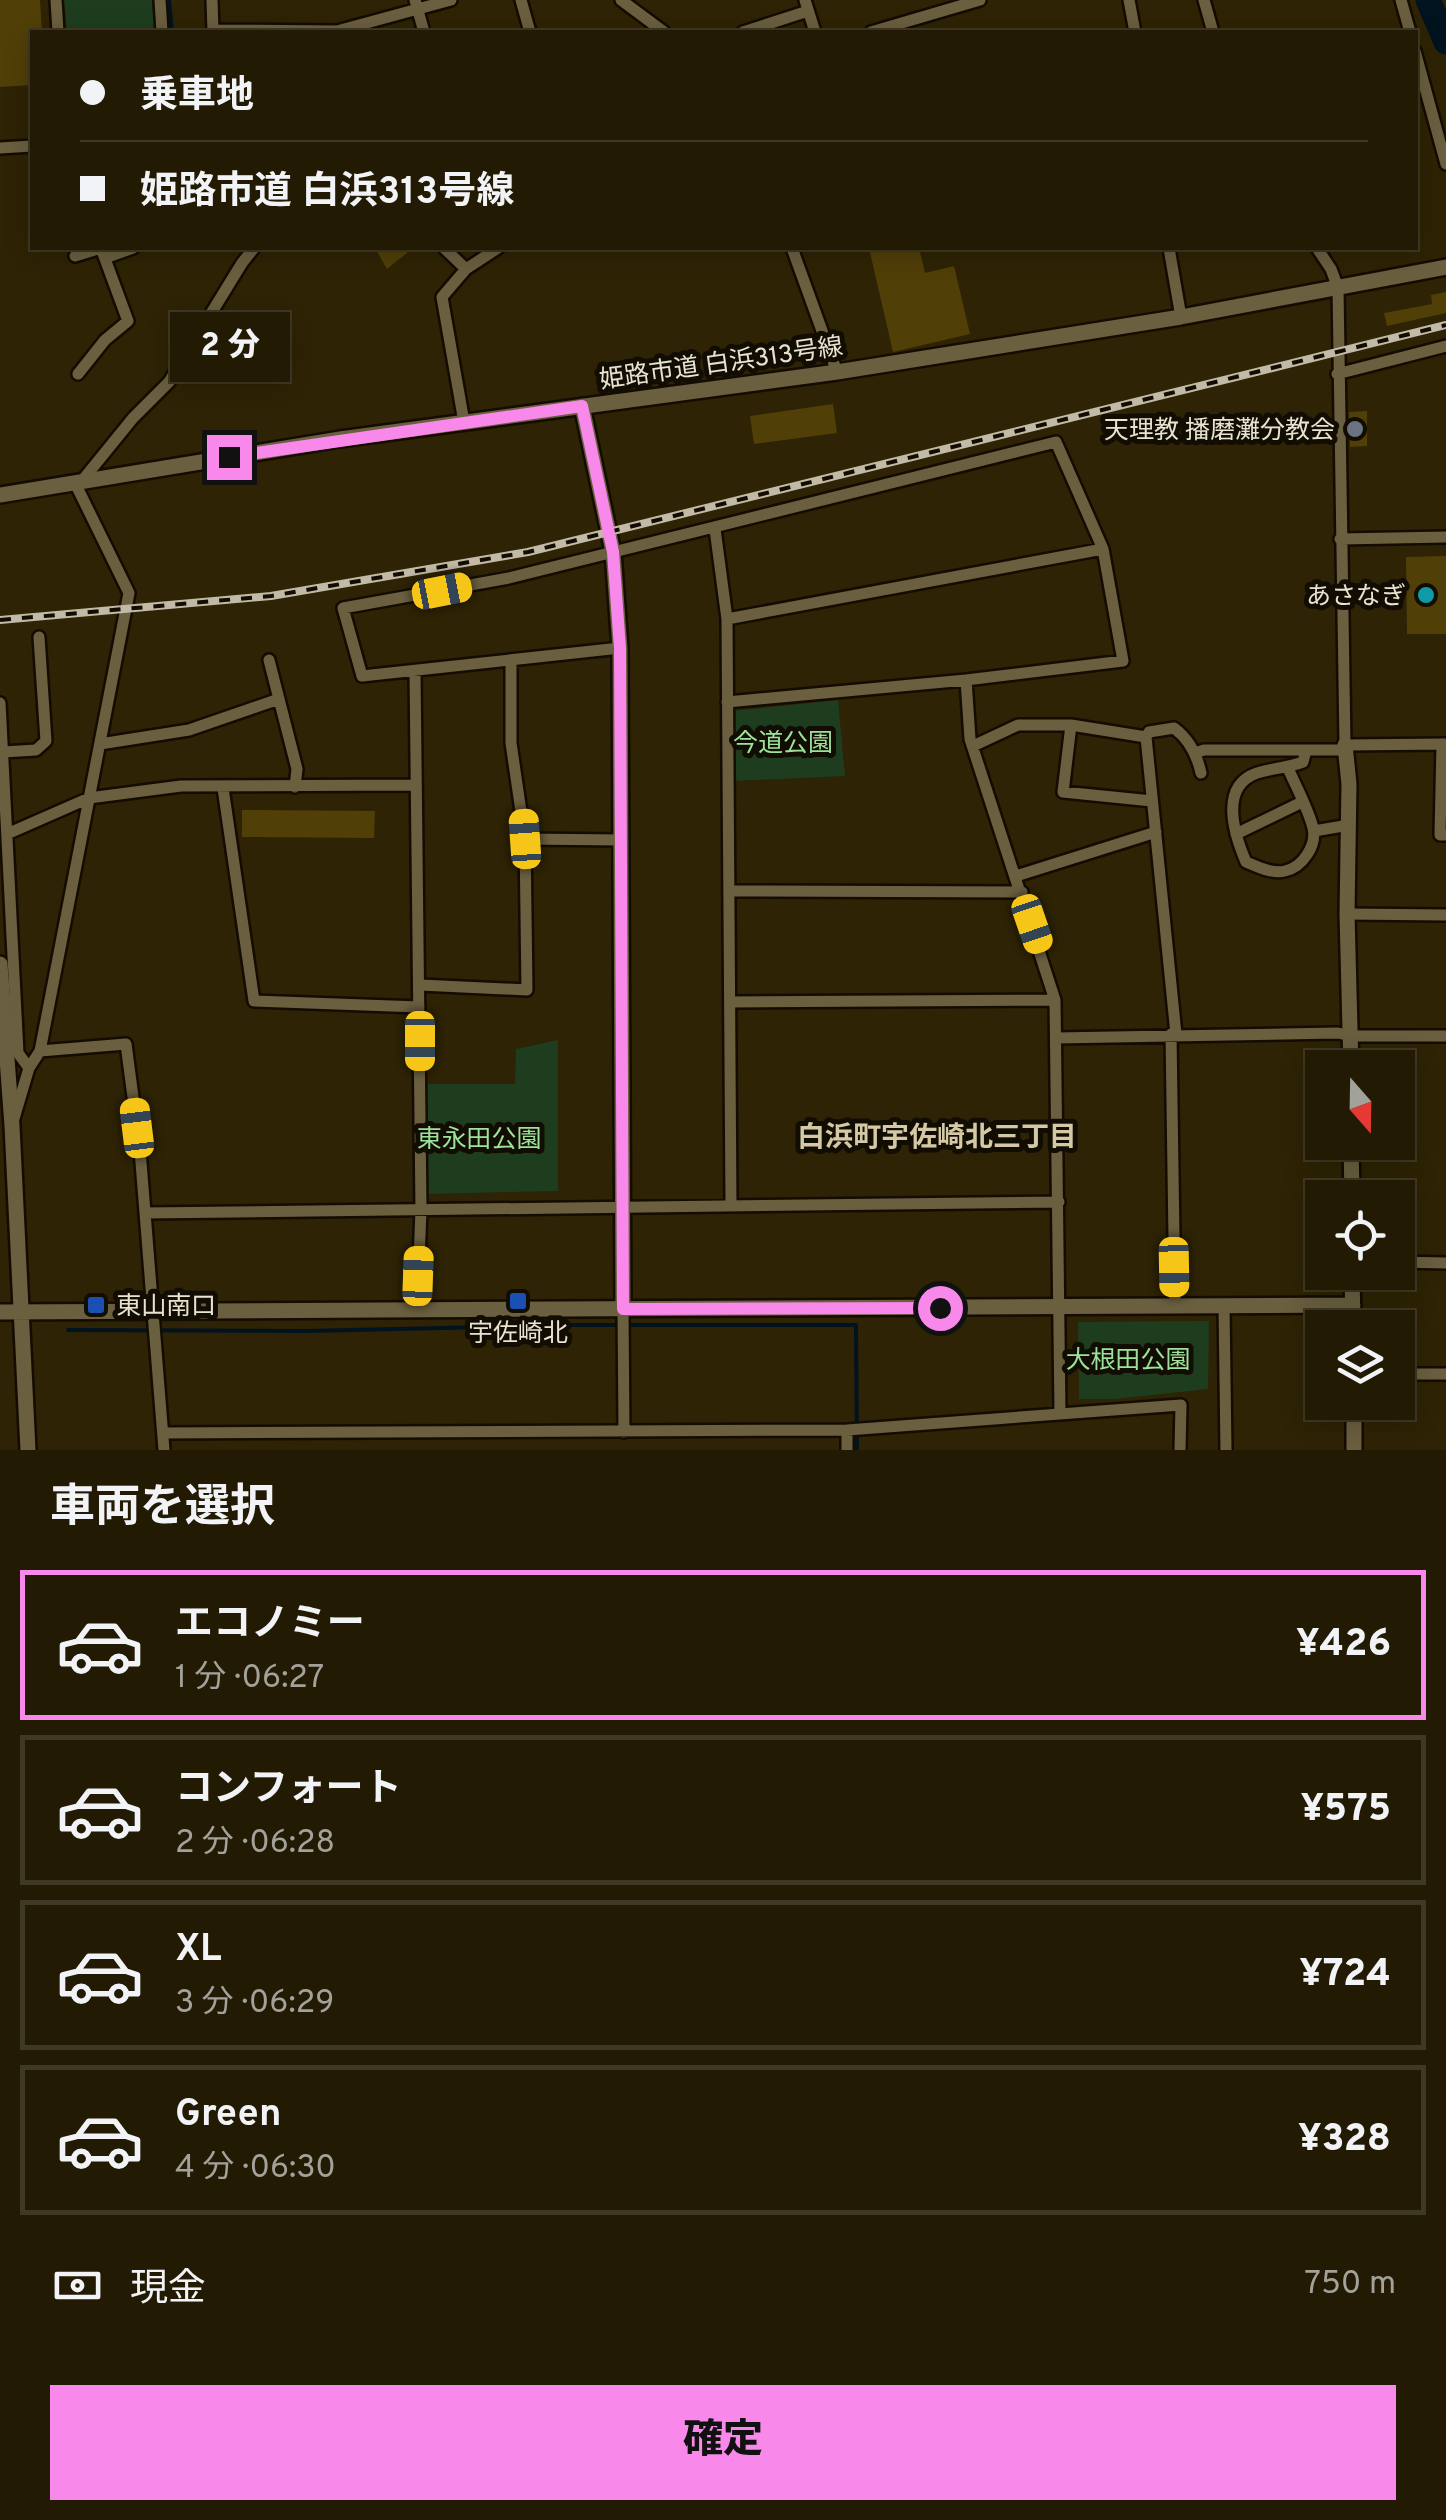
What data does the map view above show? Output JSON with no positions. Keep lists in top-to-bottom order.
{
  "streets": {
    "street": ["姫路市道 白浜313号線"]
  },
  "districts": ["白浜町宇佐崎北三丁目"],
  "parks": ["今道公園", "東永田公園", "大根田公園"],
  "places": {
    "other": ["天理教 播磨灘分教会", "あさなぎ"],
    "transit": ["宇佐崎北", "東山南口"]
  },
  "north": "bottom",
  "page": {
    "banner": ["乗車地", "姫路市道 白浜313号線"],
    "bubble": "2 分",
    "heading": "車両を選択",
    "list": [
      {
        "name": "エコノミー",
        "note": "1 分 · 06:27",
        "value": "¥426"
      },
      {
        "name": "コンフォート",
        "note": "2 分 · 06:28",
        "value": "¥575"
      },
      {
        "name": "XL",
        "note": "3 分 · 06:29",
        "value": "¥724"
      },
      {
        "name": "Green",
        "note": "4 分 · 06:30",
        "value": "¥328"
      }
    ],
    "pay": ["現金", "750 m"],
    "buttons": "確定"
  }
}
